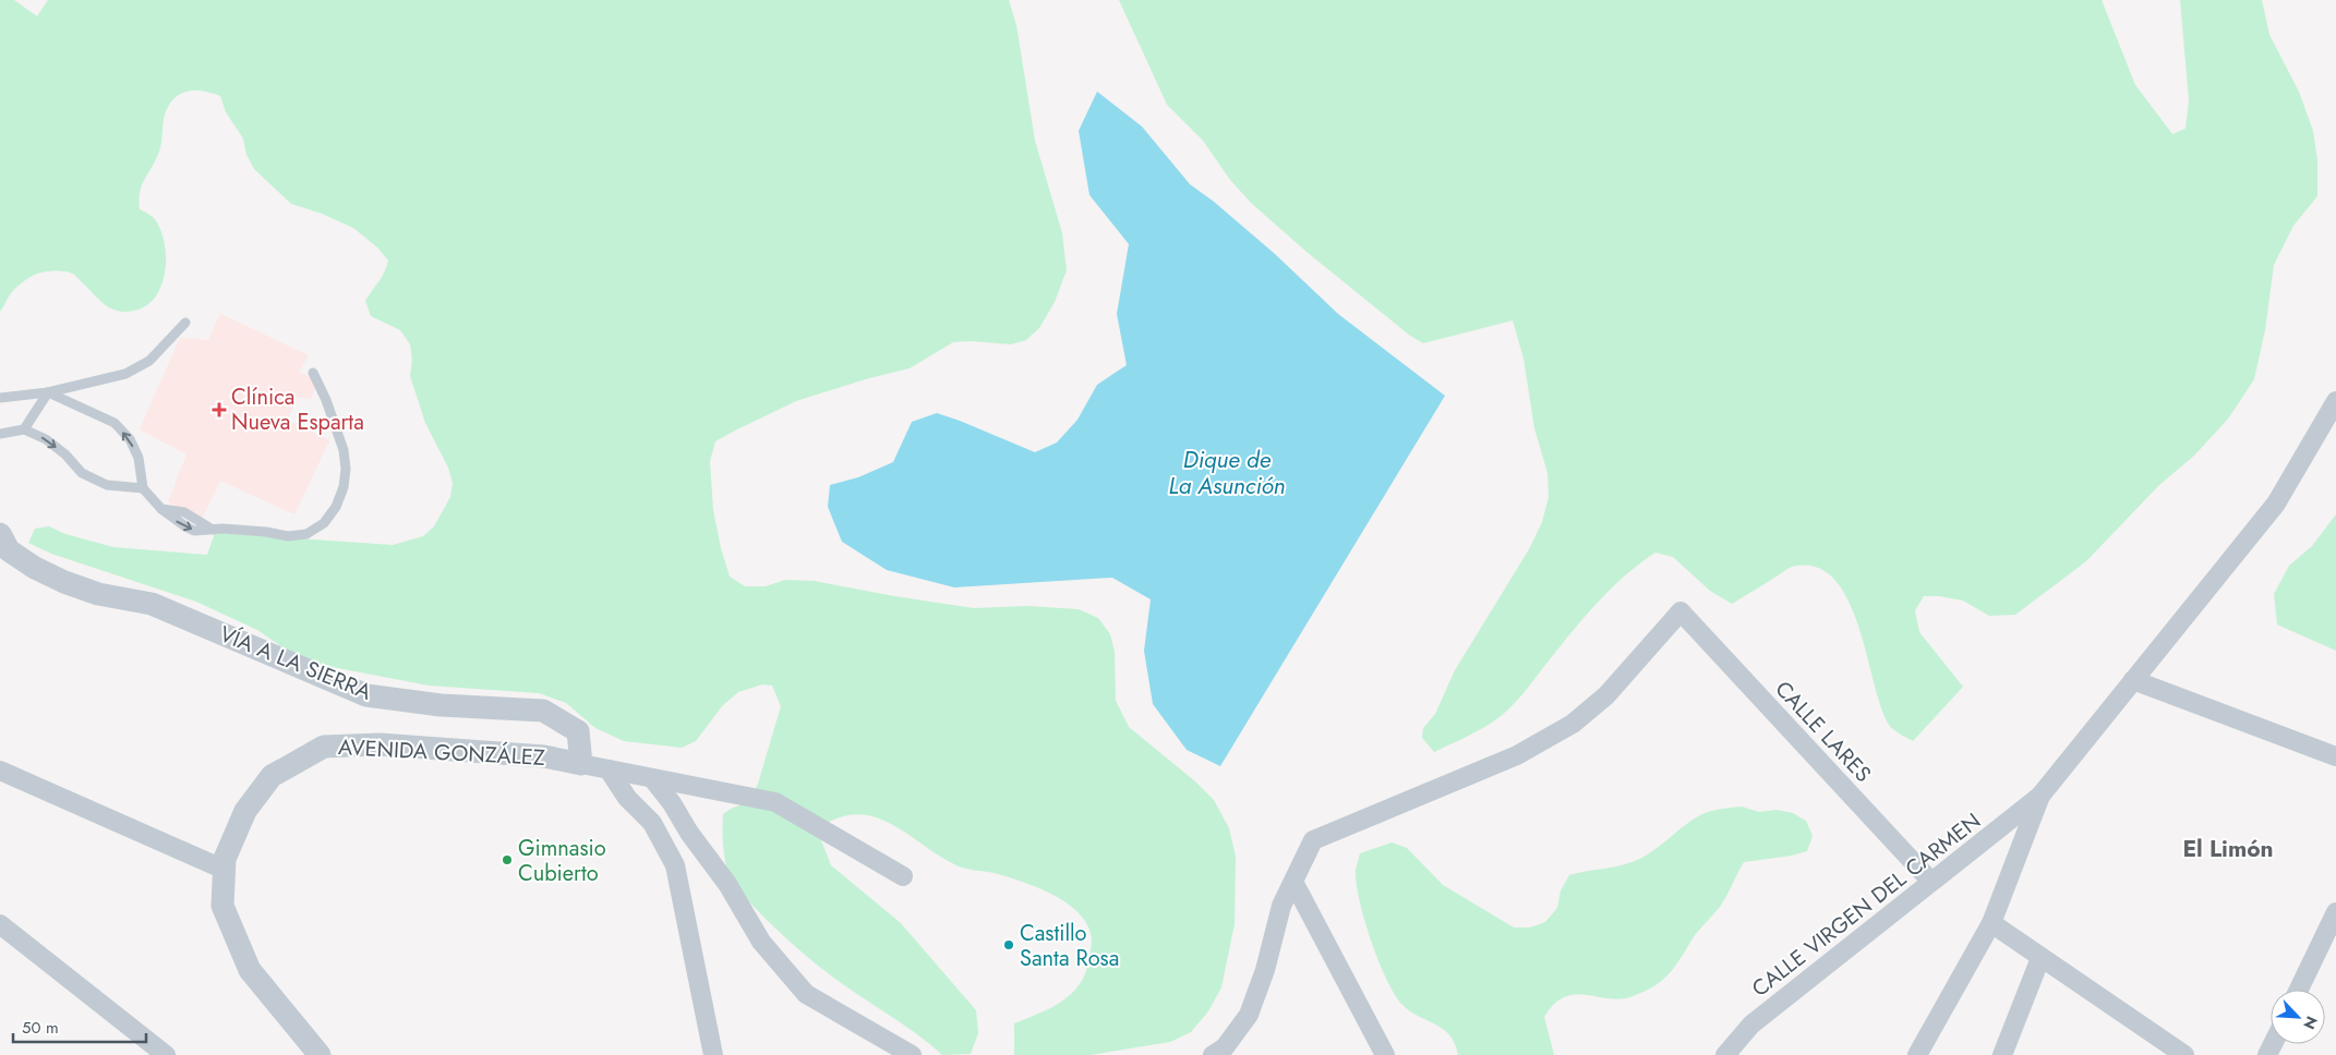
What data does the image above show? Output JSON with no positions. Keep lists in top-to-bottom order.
{
  "streets": {
    "street": [
      "VÍA A LA SIERRA",
      "CALLE LARES",
      "AVENIDA GONZÁLEZ",
      "CALLE VIRGEN DEL CARMEN"
    ]
  },
  "crossings": [
    ["VÍA A LA SIERRA", "AVENIDA GONZÁLEZ"],
    ["CALLE LARES", "CALLE VIRGEN DEL CARMEN"]
  ],
  "districts": ["El Limón"],
  "water": ["Dique de La Asunción"],
  "places": {
    "health": ["Clínica Nueva Esparta"],
    "other": ["Gimnasio Cubierto", "Castillo Santa Rosa"]
  },
  "scale_bar": "50 m",
  "north": "bottom right"
}
